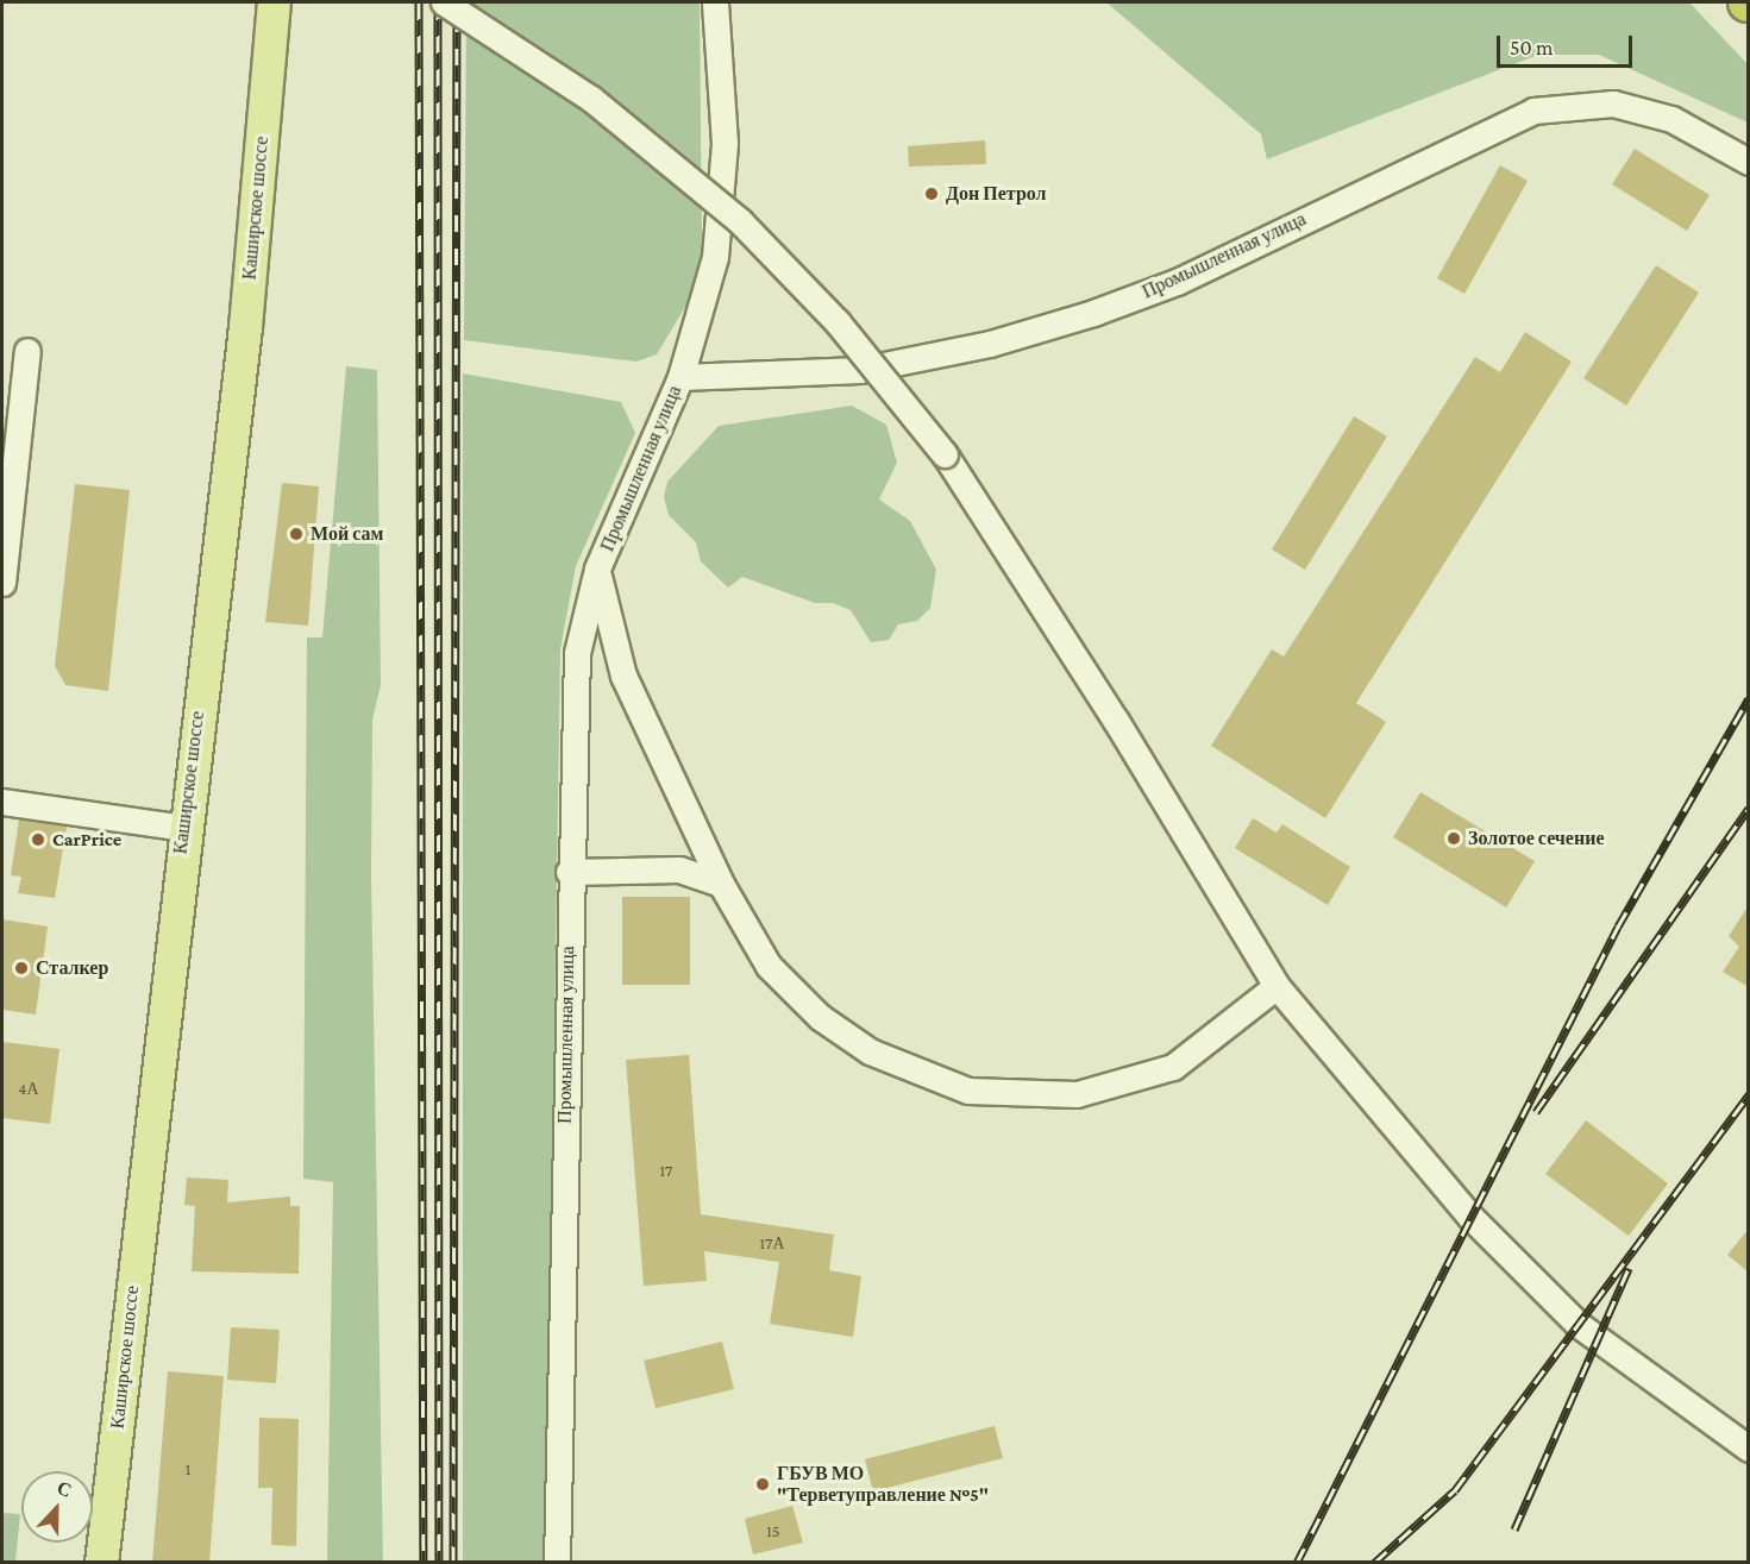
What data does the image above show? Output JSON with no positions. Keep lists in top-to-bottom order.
{
  "streets": {
    "main road": ["Каширское шоссе"],
    "street": ["Промышленная улица"]
  },
  "places": [
    "Дон Петрол",
    "Мой сам",
    "Золотое сечение",
    "CarPrice",
    "Сталкер",
    "ГБУВ МО \"Терветуправление №5\""
  ],
  "house_numbers": [
    "4А",
    "17",
    "17А",
    "1",
    "15"
  ],
  "scale_bar": "50 m",
  "north": "top"
}
